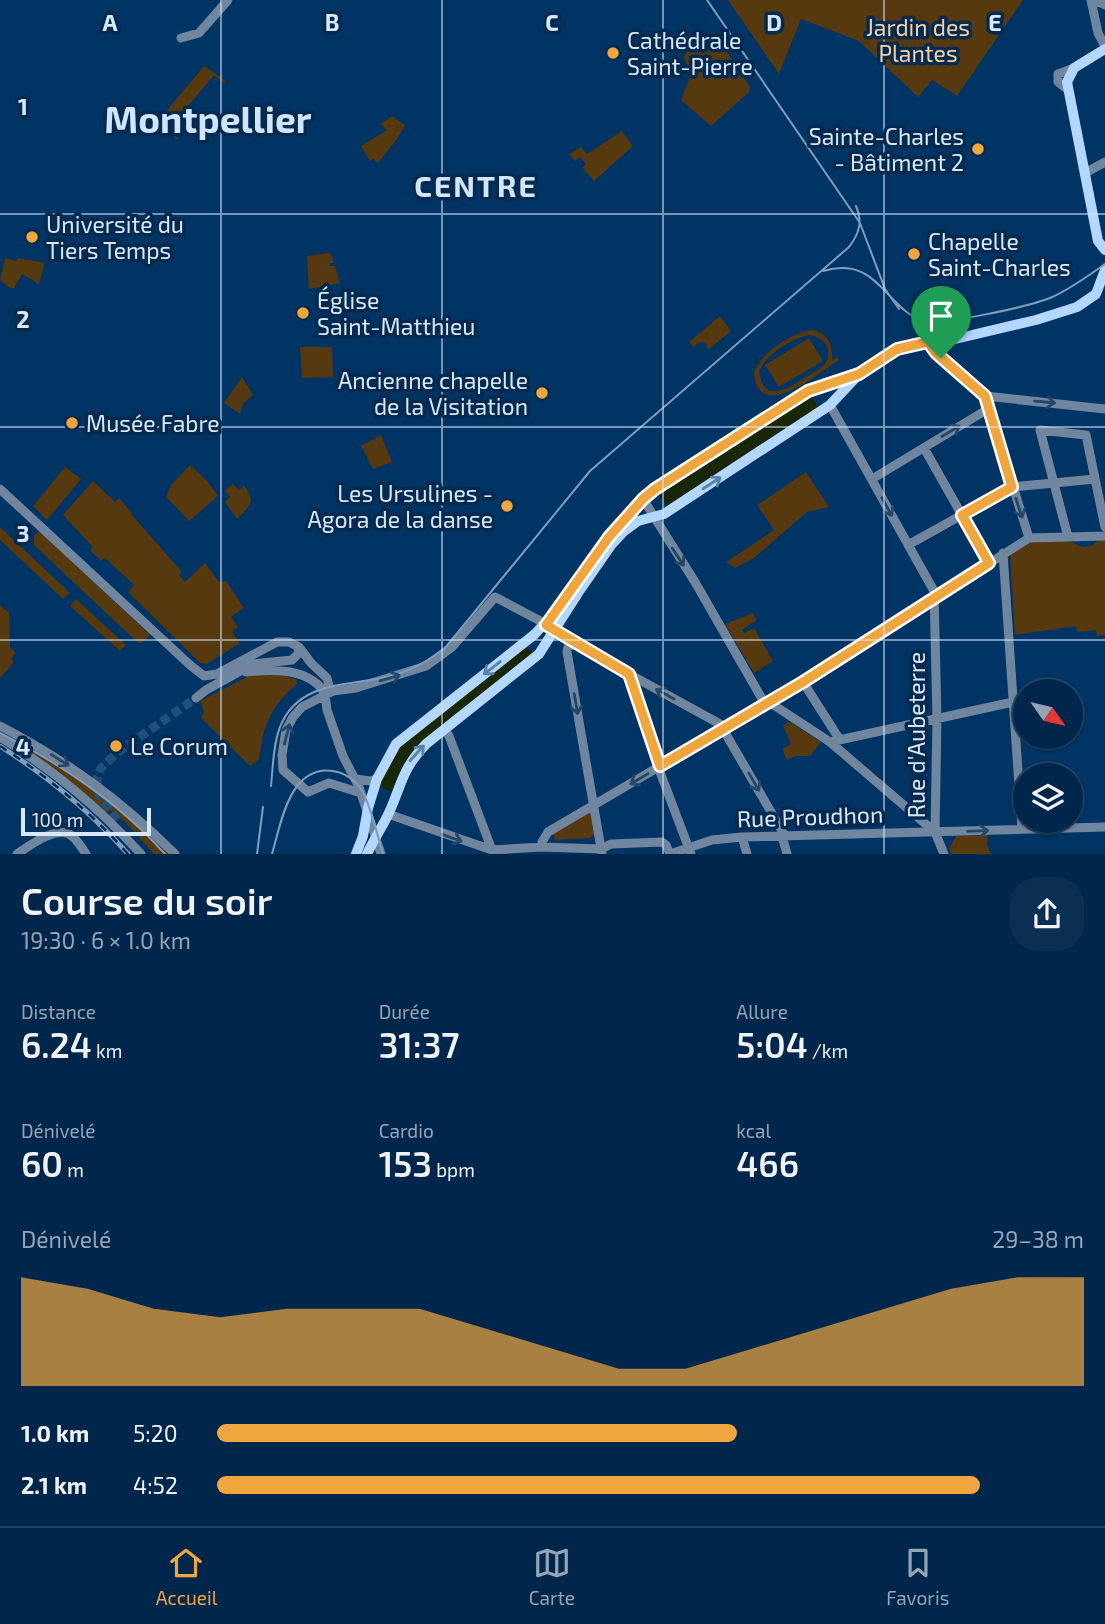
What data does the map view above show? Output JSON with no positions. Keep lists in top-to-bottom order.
{
  "streets": {
    "street": ["Rue d'Aubeterre", "Rue Proudhon"]
  },
  "crossings": [
    ["Rue d'Aubeterre", "Rue Proudhon"]
  ],
  "districts": ["Montpellier", "CENTRE"],
  "parks": ["Jardin des Plantes"],
  "places": [
    "Cathédrale Saint-Pierre",
    "Sainte-Charles - Bâtiment 2",
    "Université du Tiers Temps",
    "Chapelle Saint-Charles",
    "Église Saint-Matthieu",
    "Ancienne chapelle de la Visitation",
    "Musée Fabre",
    "Les Ursulines - Agora de la danse",
    "Le Corum"
  ],
  "scale_bar": "100 m",
  "north": "bottom right",
  "page": {
    "scale": "100 m",
    "heading": ["Course du soir", "19:30 · 6 × 1.0 km"],
    "stats": [
      ["Distance", "6.24 km"],
      ["Durée", "31:37"],
      ["Allure", "5:04 /km"],
      ["Dénivelé", "60 m"],
      ["Cardio", "153 bpm"],
      ["kcal", "466"]
    ],
    "chart": ["Dénivelé", "29–38 m"],
    "list": [
      {
        "name": "1.0 km",
        "note": "5:20"
      },
      {
        "name": "2.1 km",
        "note": "4:52"
      }
    ],
    "tabs": ["Accueil", "Carte", "Favoris"]
  },
  "grid": {
    "columns": [
      "A",
      "B",
      "C",
      "D",
      "E"
    ],
    "rows": [
      "1",
      "2",
      "3",
      "4"
    ]
  }
}
